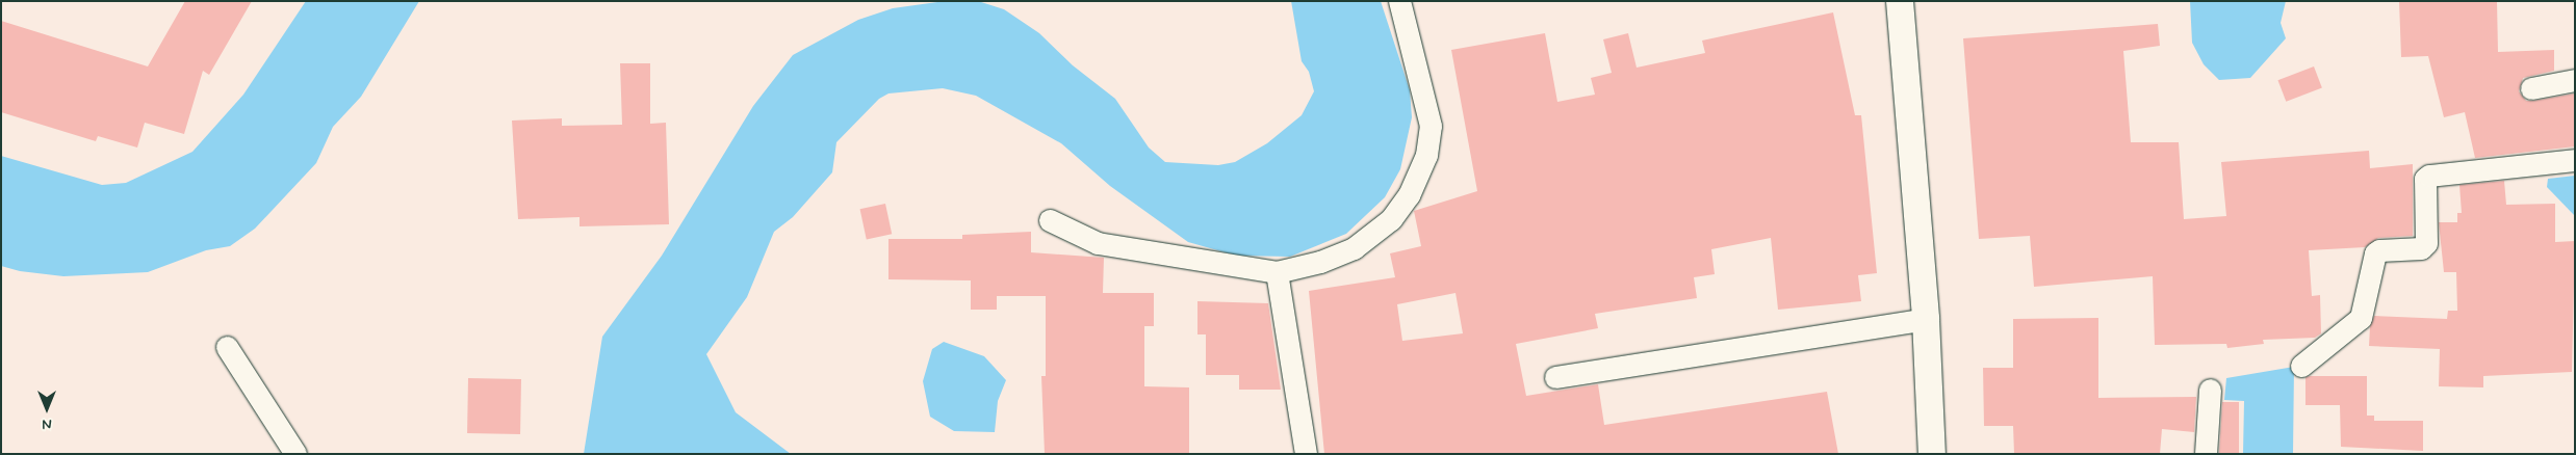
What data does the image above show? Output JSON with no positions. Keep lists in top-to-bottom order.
{
  "north": "bottom"
}
